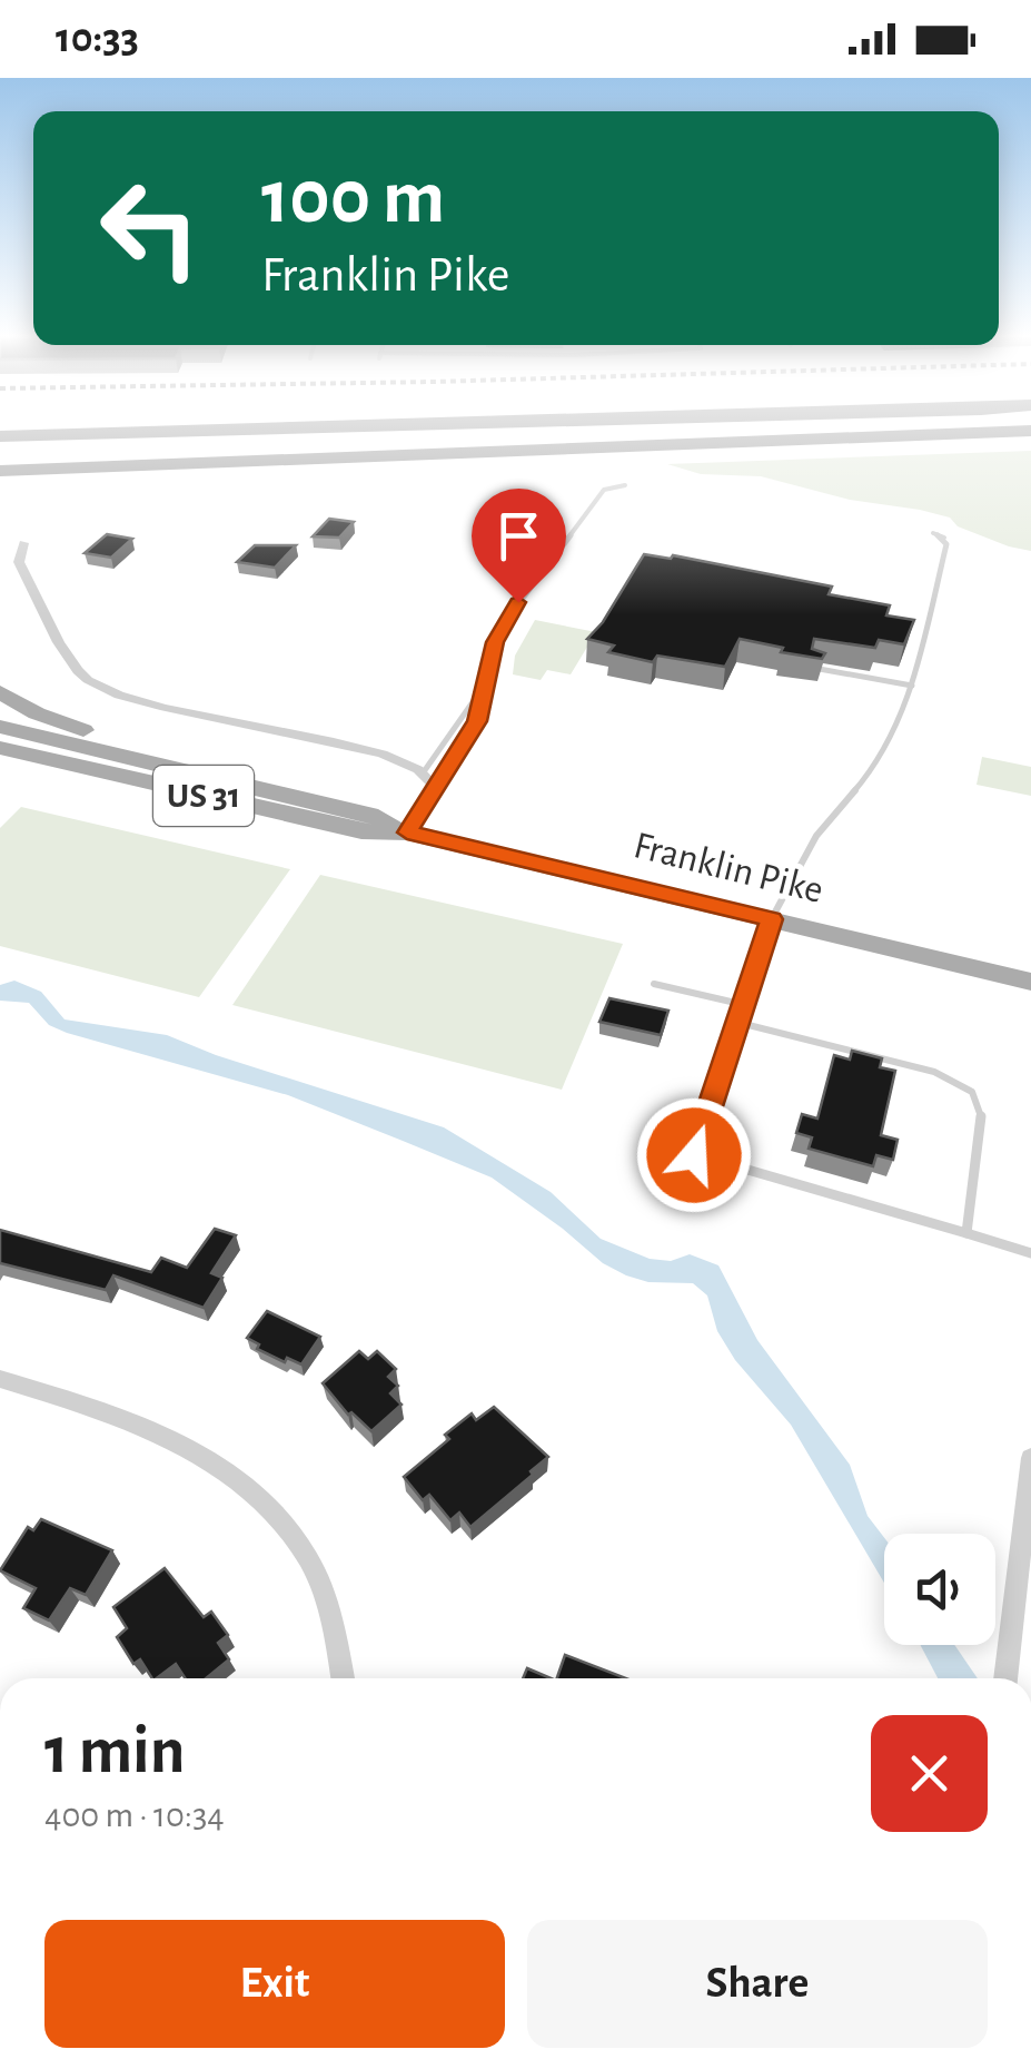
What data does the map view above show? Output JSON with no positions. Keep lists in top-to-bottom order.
{
  "streets": {
    "main road": ["US 31", "Franklin Pike"]
  },
  "page": {
    "status": "10:33",
    "turn": ["100 m", "Franklin Pike"],
    "heading": ["1 min", "400 m · 10:34"],
    "buttons": ["Exit", "Share"]
  }
}
